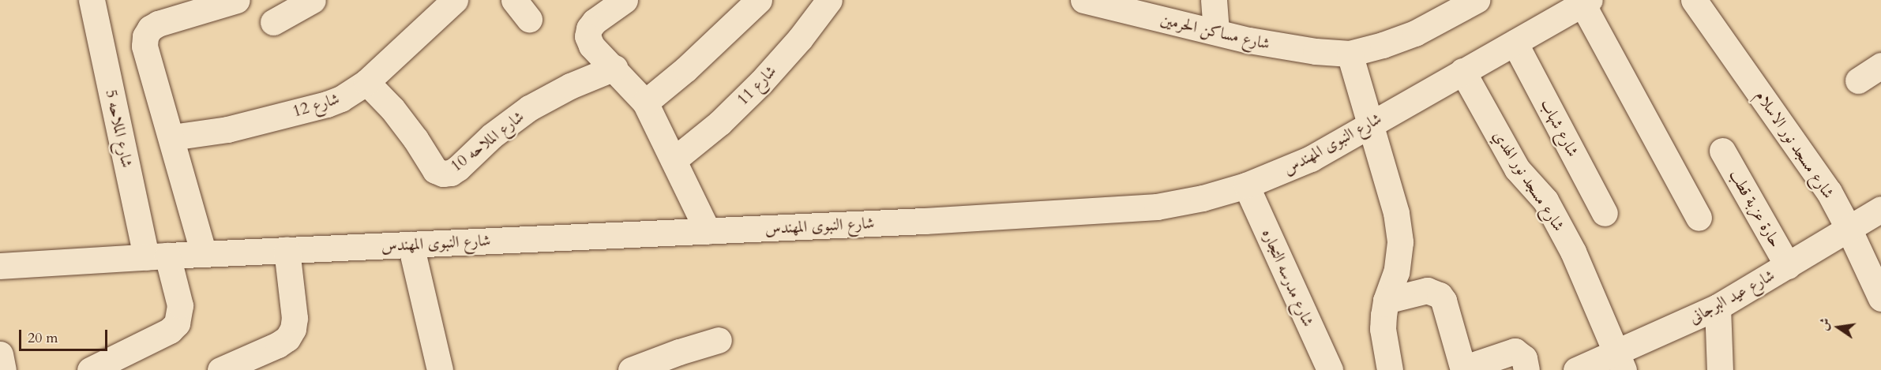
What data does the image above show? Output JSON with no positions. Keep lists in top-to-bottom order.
{
  "streets": {
    "street": [
      "شارع مساكن الحرمين",
      "شارع 11",
      "شارع 12",
      "شارع شهاب",
      "شارع الملاحه 5",
      "شارع الملاحه 10",
      "شارع النبوى المهندس",
      "شارع مسجد نور الاسلام",
      "شارع مسجد نور الهدي",
      "حارة عزبة قطب",
      "شارع مدرسه التجاره",
      "شارع عيد البرجانى"
    ]
  },
  "crossings": [
    ["شارع 12", "شارع الملاحه 10"],
    ["شارع شهاب", "شارع النبوى المهندس"],
    ["شارع الملاحه 5", "شارع النبوى المهندس"],
    ["شارع النبوى المهندس", "شارع مسجد نور الهدي"],
    ["شارع النبوى المهندس", "شارع مدرسه التجاره"],
    ["شارع مسجد نور الاسلام", "شارع عيد البرجانى"],
    ["شارع مسجد نور الهدي", "شارع عيد البرجانى"],
    ["حارة عزبة قطب", "شارع عيد البرجانى"]
  ],
  "scale_bar": "20 m",
  "north": "left"
}
